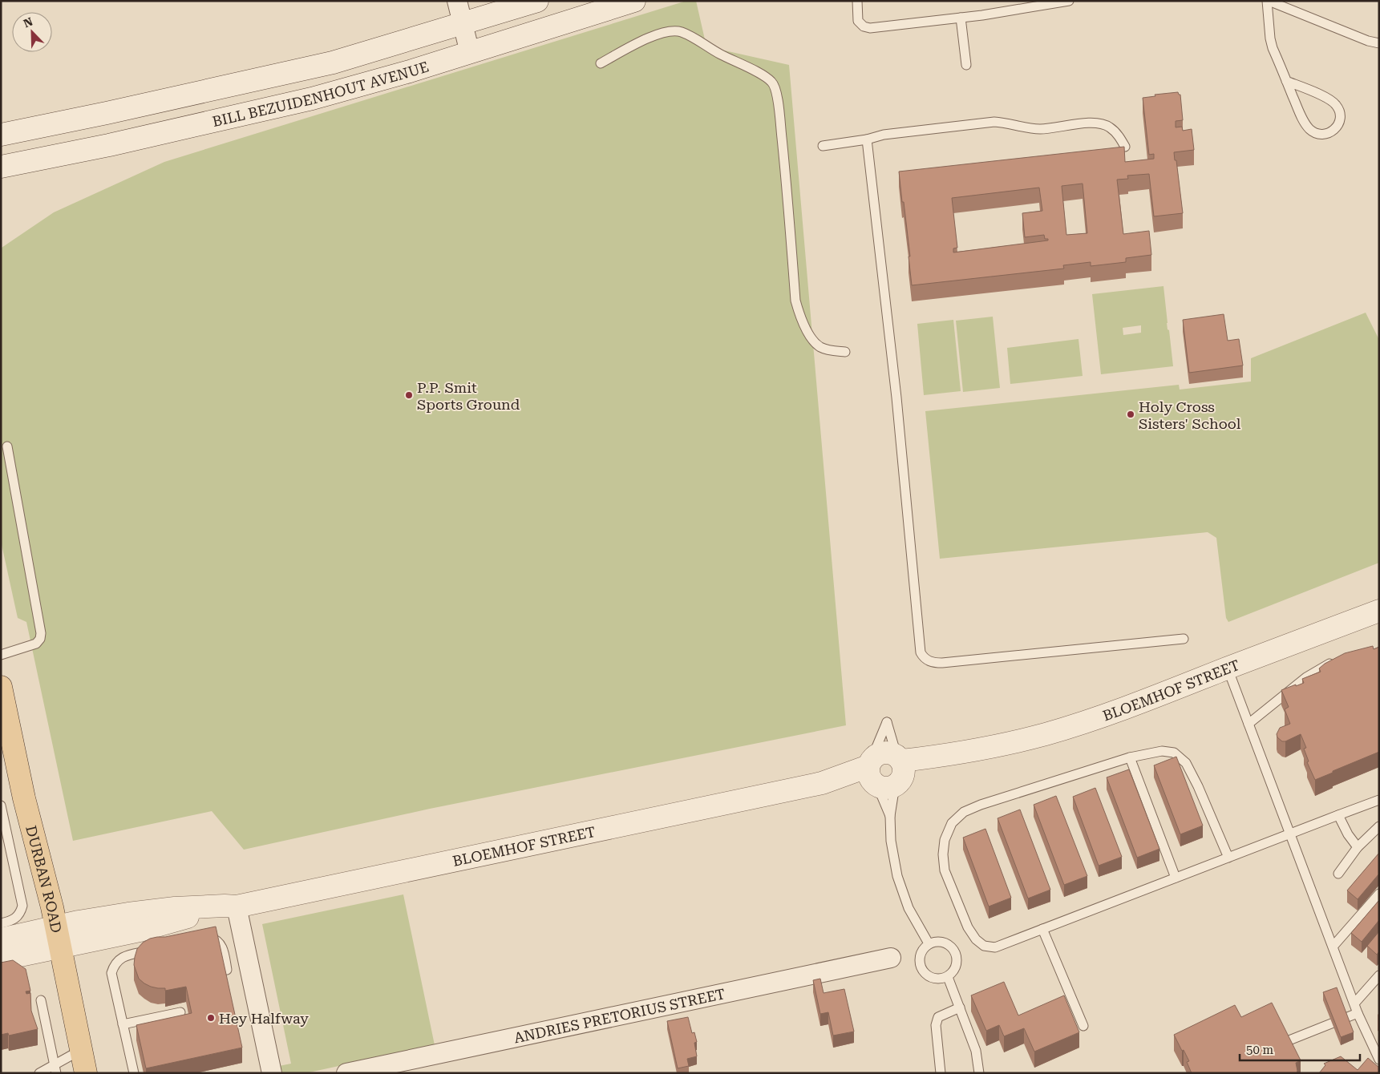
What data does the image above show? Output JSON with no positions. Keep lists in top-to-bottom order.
{
  "streets": {
    "main road": ["DURBAN ROAD"],
    "street": ["BILL BEZUIDENHOUT AVENUE", "BLOEMHOF STREET", "ANDRIES PRETORIUS STREET"]
  },
  "crossings": [
    ["BLOEMHOF STREET", "DURBAN ROAD"]
  ],
  "places": ["P.P. Smit Sports Ground", "Holy Cross Sisters' School", "Hey Halfway"],
  "scale_bar": "50 m",
  "north": "top left"
}
